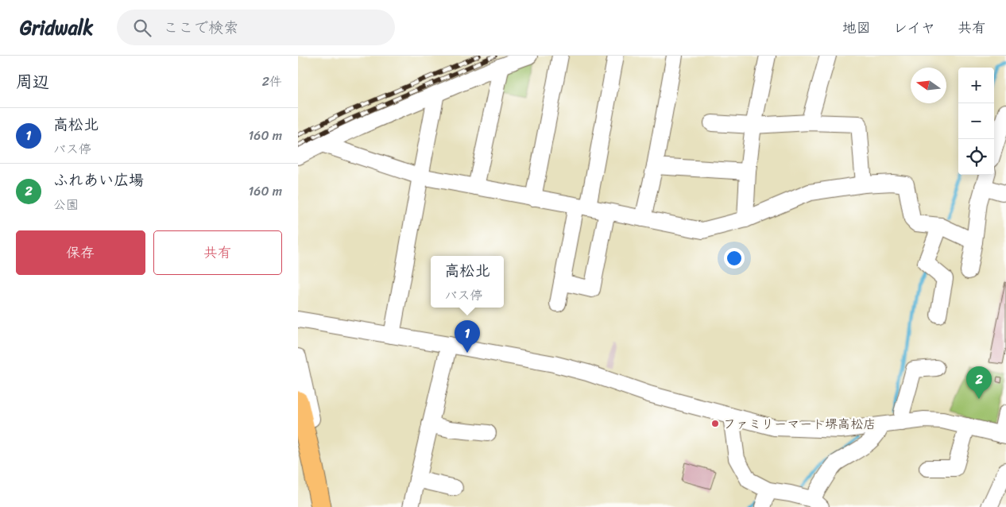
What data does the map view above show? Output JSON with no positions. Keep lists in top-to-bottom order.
{
  "places": ["ファミリーマート堺高松店"],
  "north": "left",
  "page": {
    "header": "Gridwalk",
    "search": "ここで検索",
    "nav": ["地図", "レイヤ", "共有"],
    "heading": ["周辺", "2件"],
    "map_buttons": ["+", "−"],
    "list": [
      {
        "mark": "1",
        "name": "高松北",
        "note": "バス停",
        "value": "160 m"
      },
      {
        "mark": "2",
        "name": "ふれあい広場",
        "note": "公園",
        "value": "160 m"
      }
    ],
    "buttons": ["保存", "共有"],
    "popup": ["高松北", "バス停"],
    "pins": ["1", "2"]
  }
}
